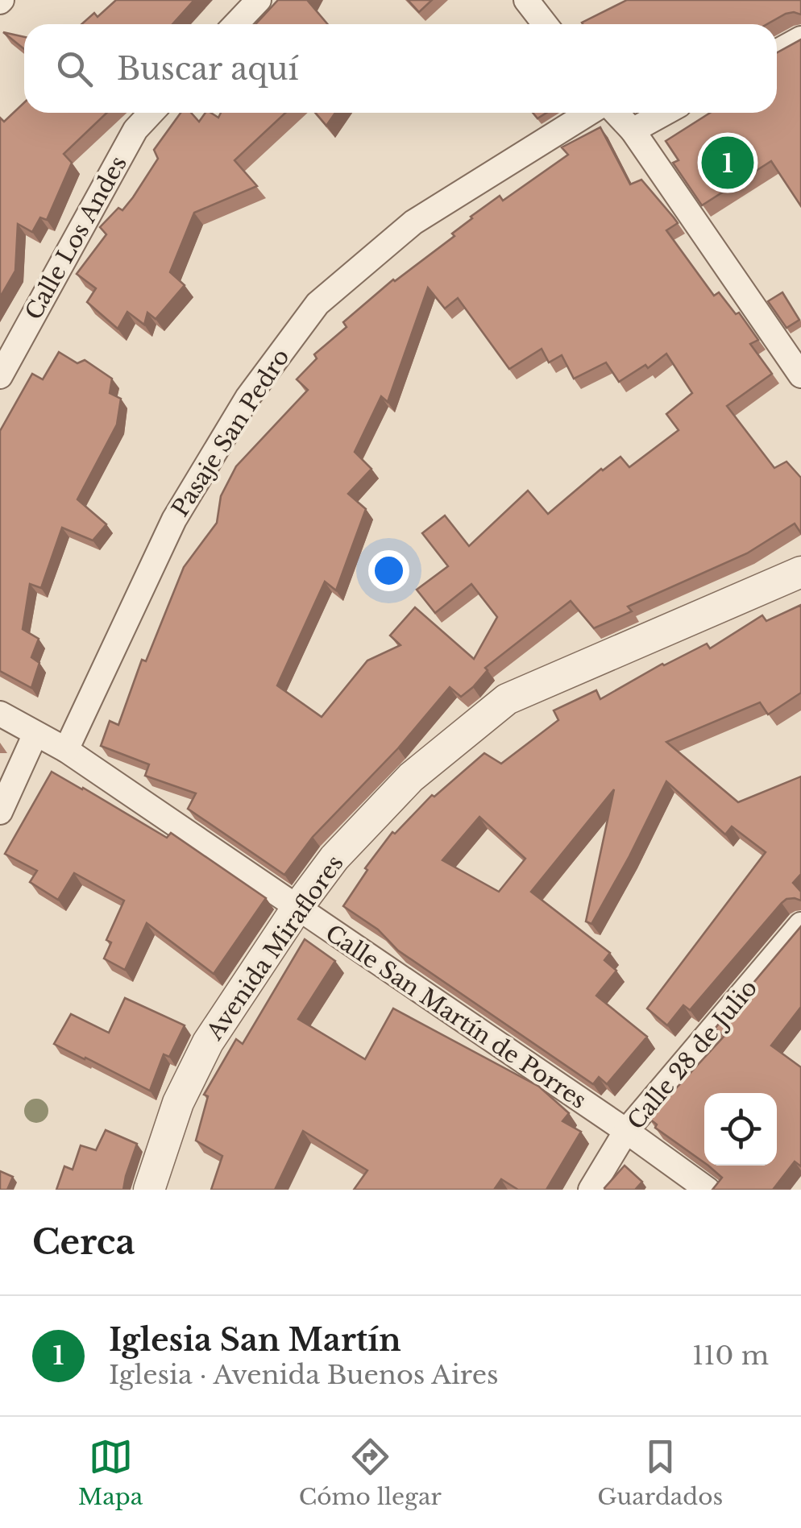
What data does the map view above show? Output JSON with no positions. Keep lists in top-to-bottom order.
{
  "streets": {
    "street": [
      "Calle Los Andes",
      "Pasaje San Pedro",
      "Avenida Miraflores",
      "Calle San Martín de Porres",
      "Calle 28 de Julio"
    ]
  },
  "crossings": [
    ["Pasaje San Pedro", "Calle San Martín de Porres"],
    ["Avenida Miraflores", "Calle San Martín de Porres"],
    ["Calle San Martín de Porres", "Calle 28 de Julio"]
  ],
  "page": {
    "search": "Buscar aquí",
    "pins": "1",
    "heading": "Cerca",
    "list": [
      {
        "mark": "1",
        "name": "Iglesia San Martín",
        "note": "Iglesia · Avenida Buenos Aires",
        "value": "110 m"
      }
    ],
    "nav": ["Mapa", "Cómo llegar", "Guardados"]
  }
}
